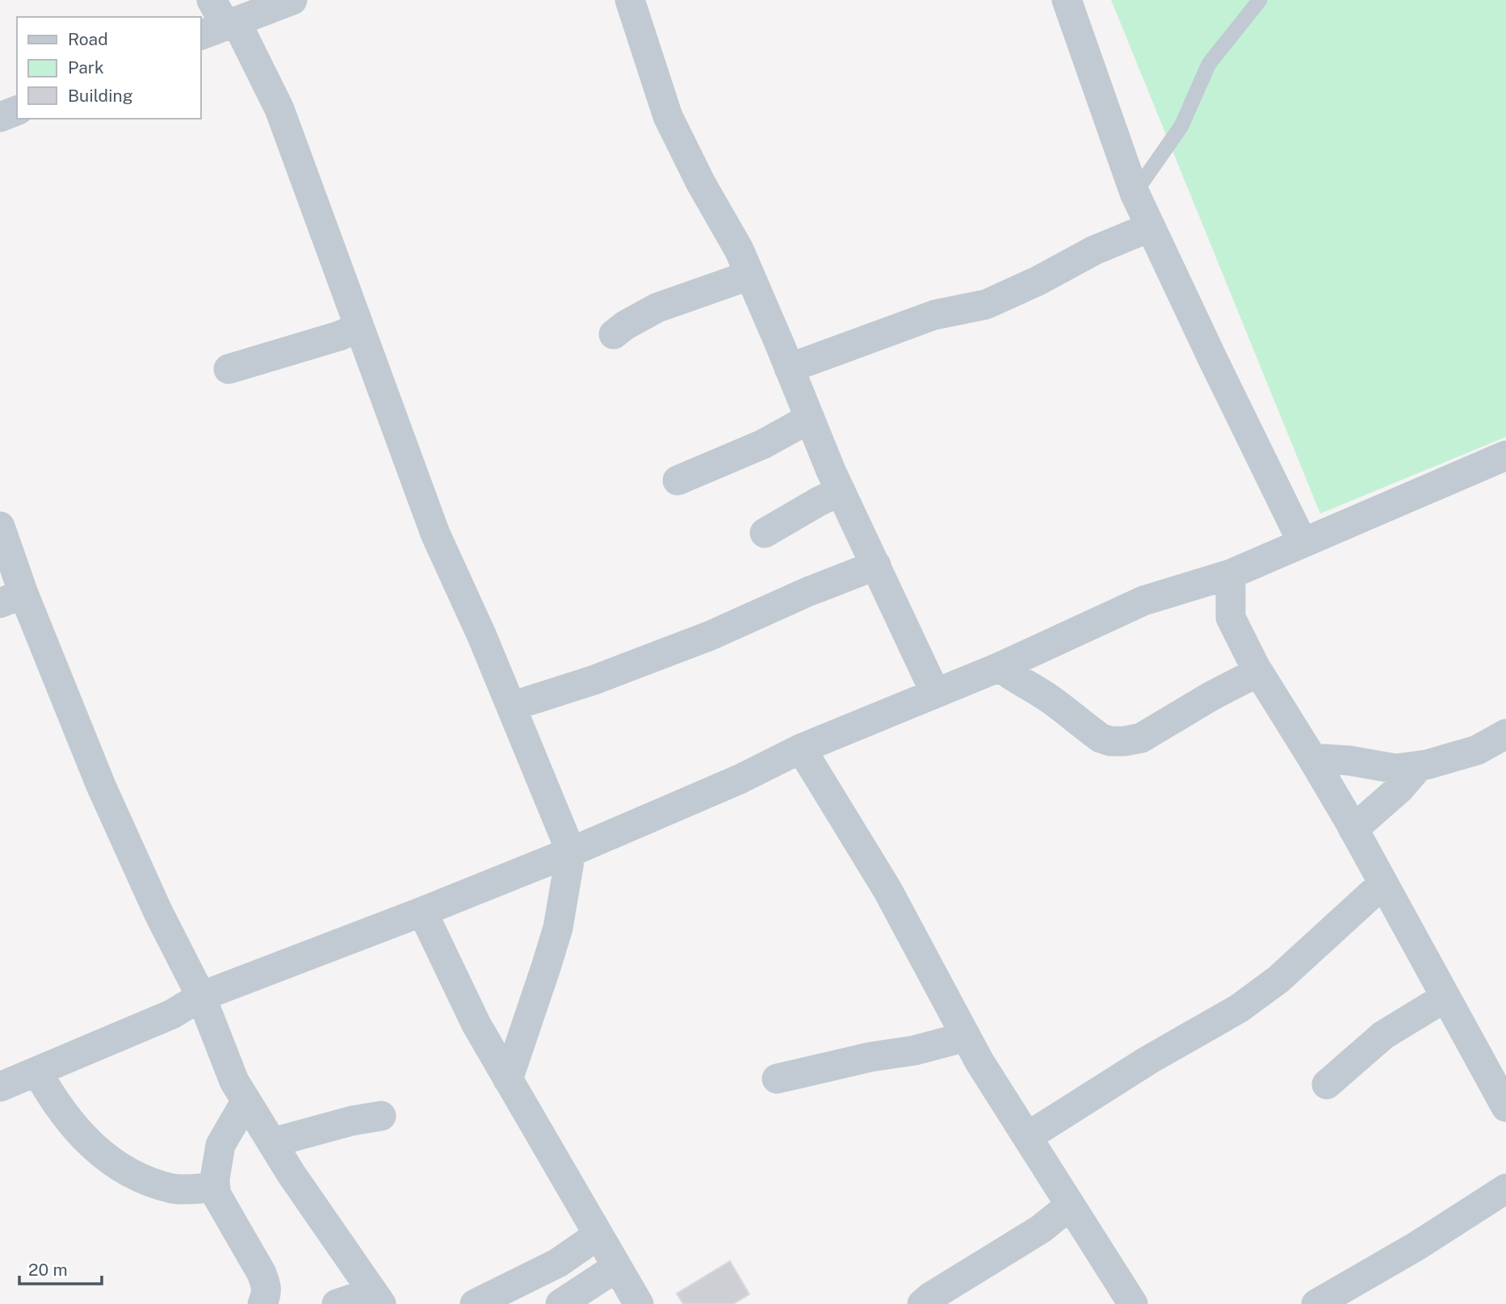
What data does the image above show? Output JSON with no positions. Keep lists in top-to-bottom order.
{
  "legend": ["Road", "Park", "Building"],
  "scale_bar": "20 m"
}
